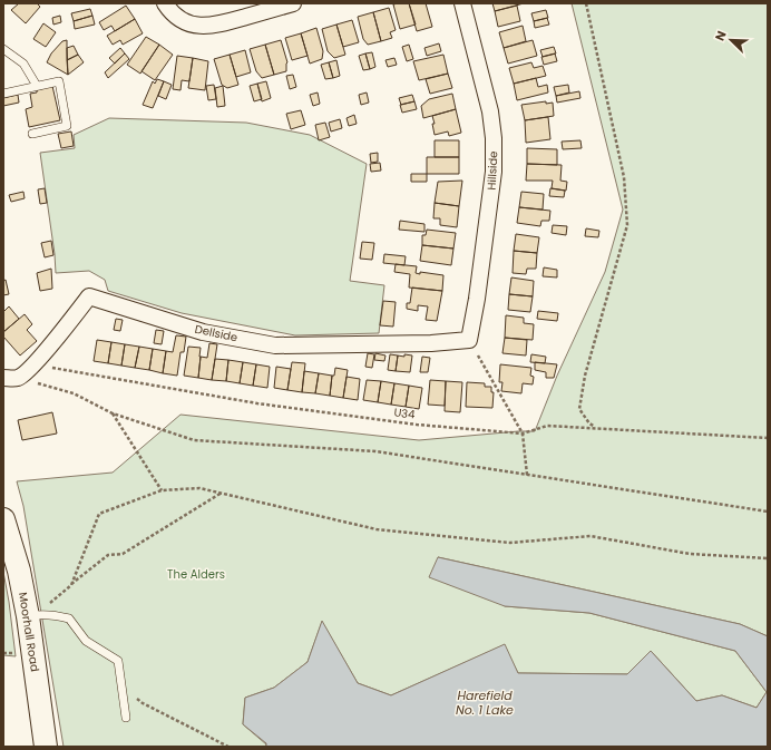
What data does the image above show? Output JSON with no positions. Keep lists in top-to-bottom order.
{
  "streets": {
    "street": ["Hillside", "Dellside", "Moorhall Road"],
    "path": ["U34"]
  },
  "crossings": [
    ["Hillside", "Dellside"]
  ],
  "water": ["Harefield No. 1 Lake"],
  "parks": ["The Alders"],
  "north": "top left"
}
